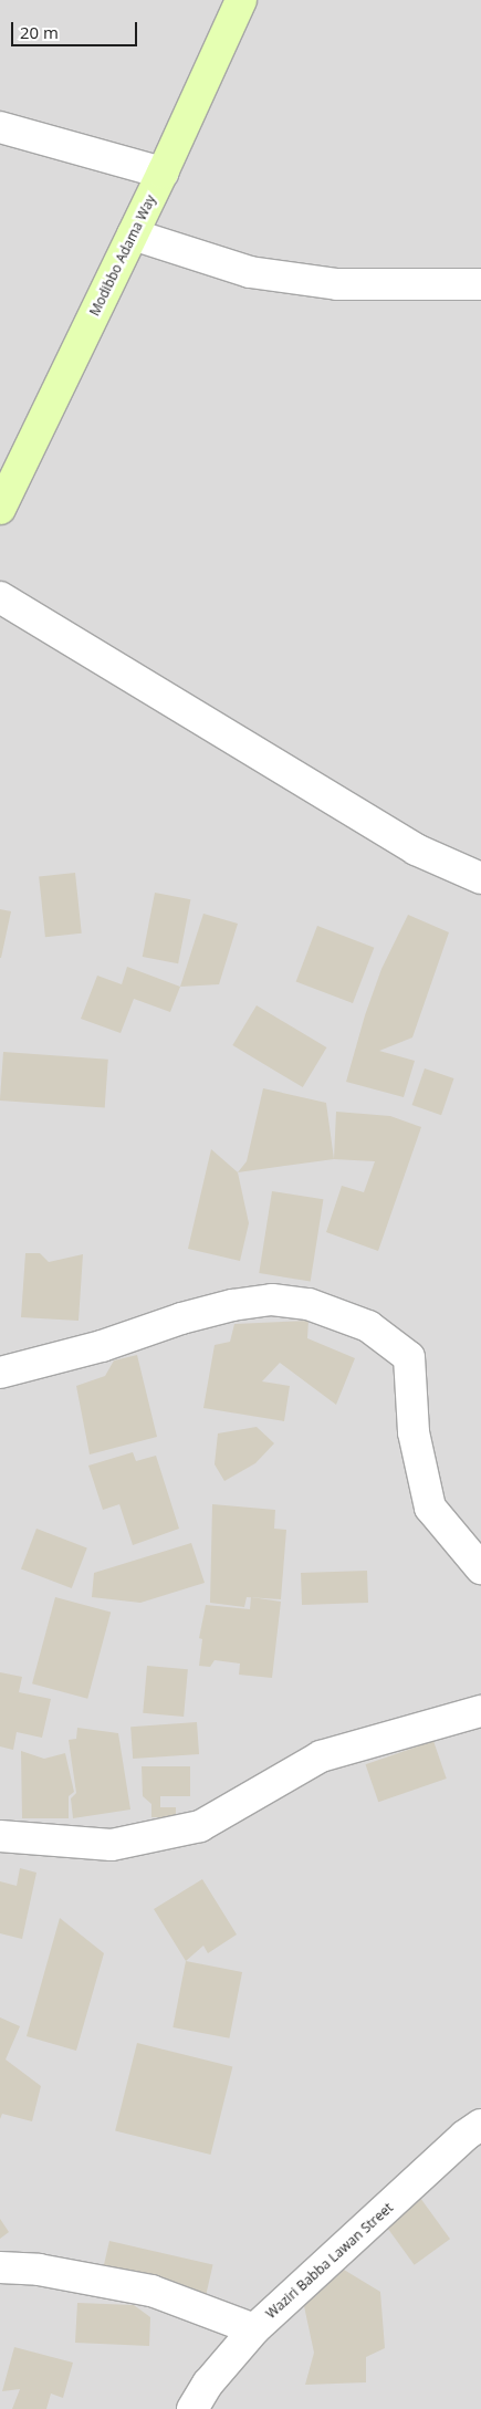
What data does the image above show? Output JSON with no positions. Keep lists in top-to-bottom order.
{
  "streets": {
    "main road": ["Modibbo Adama Way"],
    "street": ["Waziri Babba Lawan Street"]
  },
  "scale_bar": "20 m"
}
